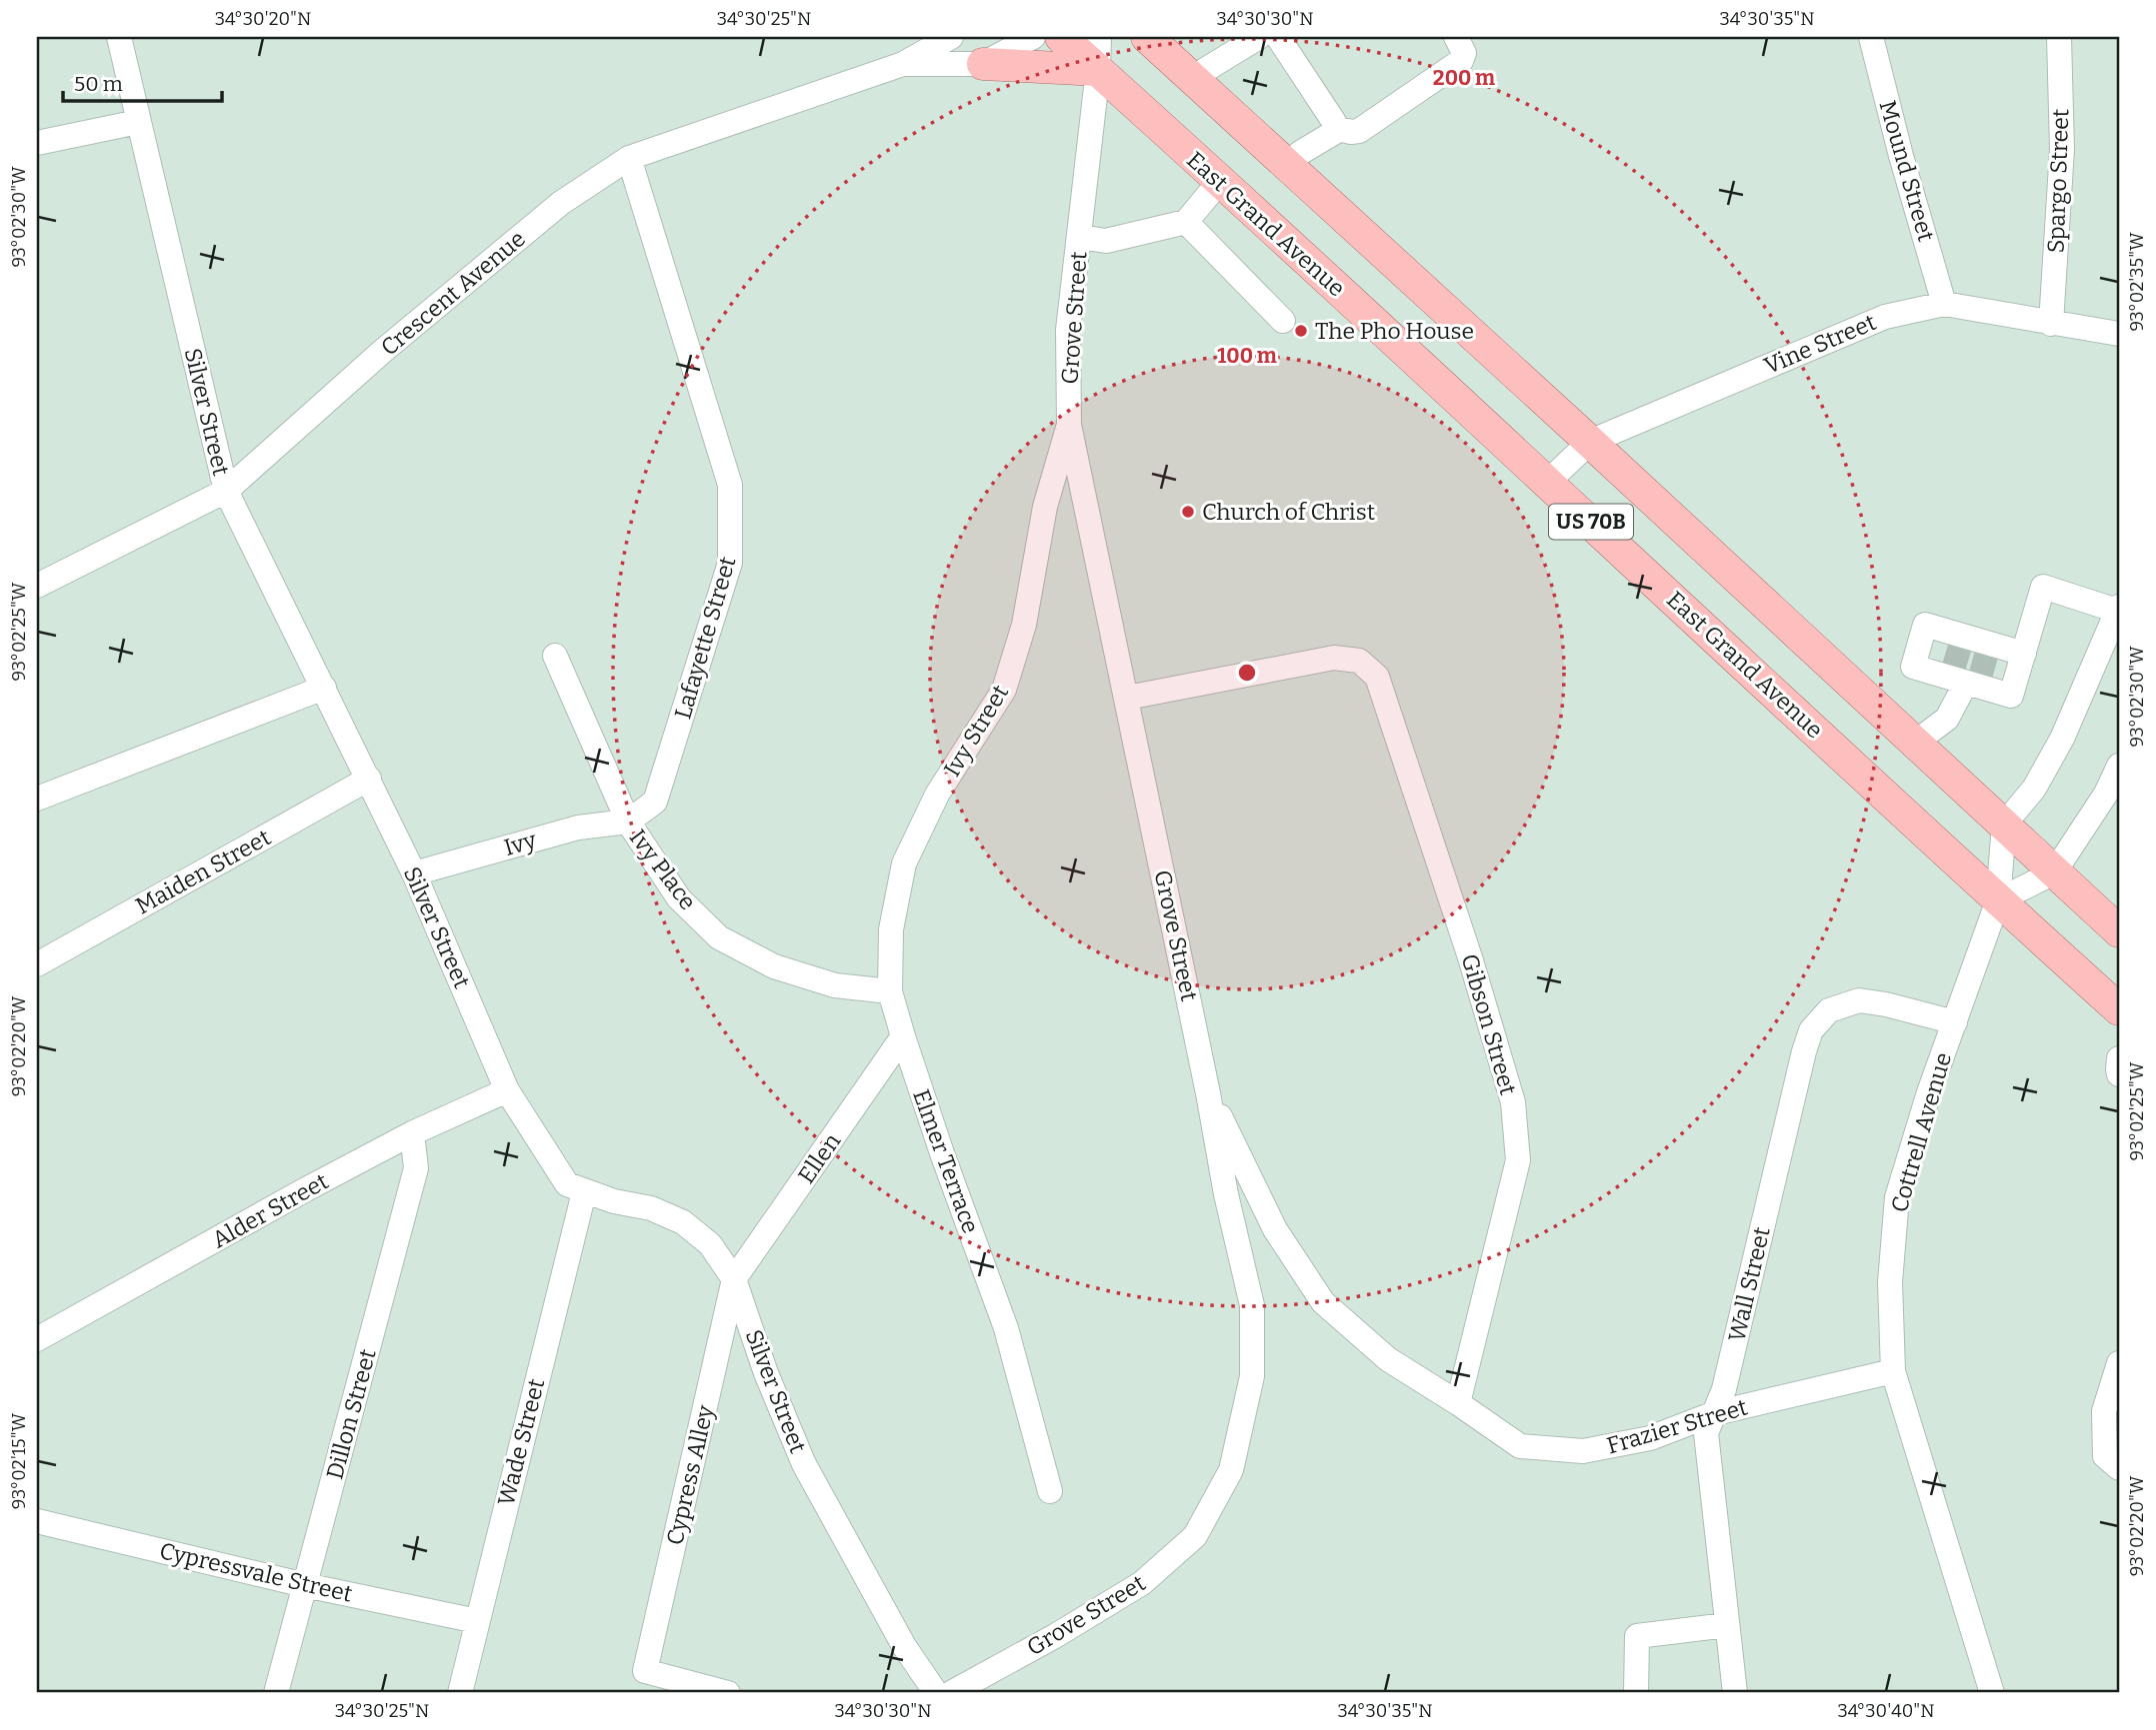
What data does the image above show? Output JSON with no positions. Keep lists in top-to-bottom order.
{
  "streets": {
    "main road": ["East Grand Avenue", "US 70B"],
    "street": [
      "Mound Street",
      "Spargo Street",
      "Crescent Avenue",
      "Grove Street",
      "Vine Street",
      "Silver Street",
      "Lafayette Street",
      "Ivy Street",
      "Ivy",
      "Ivy Place",
      "Maiden Street",
      "Gibson Street",
      "Cottrell Avenue",
      "Ellen",
      "Elmer Terrace",
      "Alder Street",
      "Wall Street",
      "Dillon Street",
      "Frazier Street",
      "Wade Street",
      "Cypress Alley",
      "Cypressvale Street"
    ]
  },
  "crossings": [
    ["Mound Street", "Vine Street"],
    ["Spargo Street", "Vine Street"],
    ["East Grand Avenue", "Grove Street"],
    ["East Grand Avenue", "Vine Street"],
    ["East Grand Avenue", "Cottrell Avenue"],
    ["Crescent Avenue", "Silver Street"],
    ["Crescent Avenue", "Lafayette Street"],
    ["Grove Street", "Ivy Street"],
    ["Grove Street", "Gibson Street"],
    ["Grove Street", "Frazier Street"],
    ["Vine Street", "US 70B"],
    ["Silver Street", "Ivy"],
    ["Silver Street", "Maiden Street"],
    ["Silver Street", "Ellen"],
    ["Silver Street", "Alder Street"],
    ["Silver Street", "Wade Street"],
    ["Silver Street", "Cypress Alley"],
    ["US 70B", "Cottrell Avenue"],
    ["Lafayette Street", "Ivy"],
    ["Lafayette Street", "Ivy Place"],
    ["Ivy Street", "Ivy Place"],
    ["Ivy Street", "Elmer Terrace"],
    ["Ivy", "Ivy Place"],
    ["Ivy Place", "Elmer Terrace"],
    ["Gibson Street", "Frazier Street"],
    ["Cottrell Avenue", "Wall Street"],
    ["Cottrell Avenue", "Frazier Street"],
    ["Ellen", "Elmer Terrace"],
    ["Ellen", "Cypress Alley"],
    ["Alder Street", "Dillon Street"],
    ["Wall Street", "Frazier Street"],
    ["Dillon Street", "Cypressvale Street"],
    ["Wade Street", "Cypressvale Street"]
  ],
  "places": ["The Pho House", "Church of Christ"],
  "scale_bar": "50 m",
  "coordinates": [
    "34°30'20\"N",
    "34°30'25\"N",
    "34°30'30\"N",
    "34°30'35\"N",
    "93°02'30\"W",
    "93°02'35\"W",
    "93°02'25\"W",
    "93°02'20\"W",
    "93°02'15\"W",
    "34°30'40\"N"
  ],
  "rings": ["200 m", "100 m"]
}
